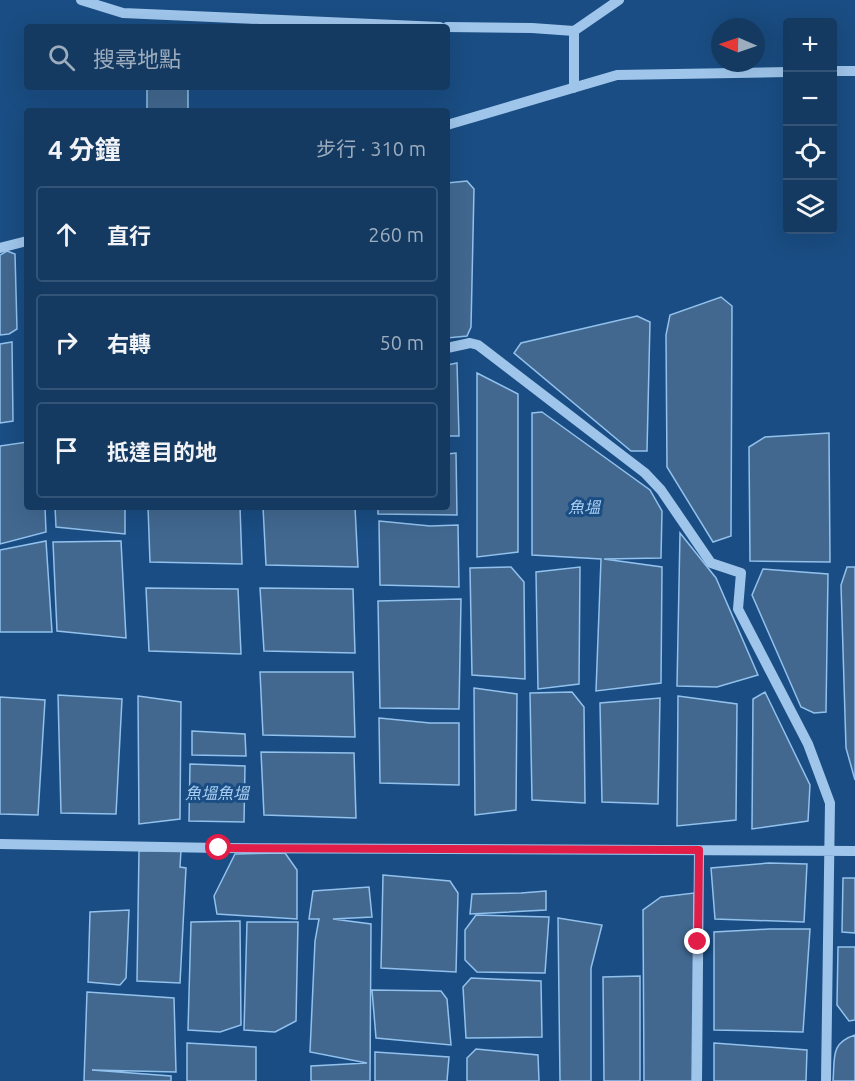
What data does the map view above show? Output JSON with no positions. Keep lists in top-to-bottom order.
{
  "water": ["魚塭", "魚塭魚塭"],
  "north": "left",
  "page": {
    "map_buttons": ["+", "−"],
    "search": "搜尋地點",
    "heading": ["4 分鐘", "步行 · 310 m"],
    "list": [
      ["直行", "260 m"],
      ["右轉", "50 m"],
      "抵達目的地"
    ]
  }
}
